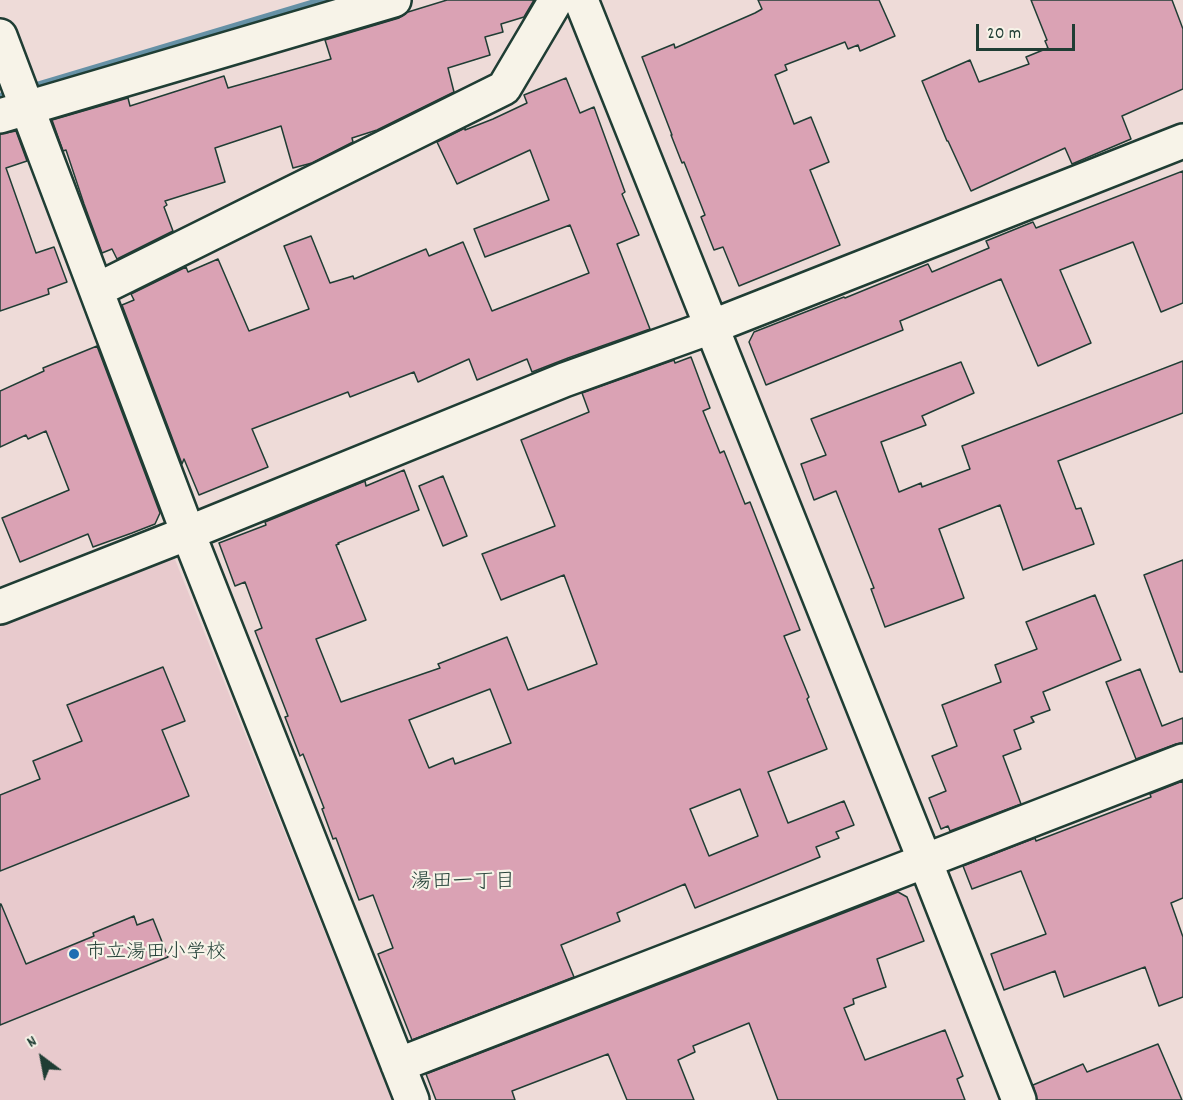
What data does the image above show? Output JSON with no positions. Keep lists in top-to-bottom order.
{
  "districts": ["湯田一丁目"],
  "places": ["市立湯田小学校"],
  "scale_bar": "20 m",
  "north": "top left"
}
